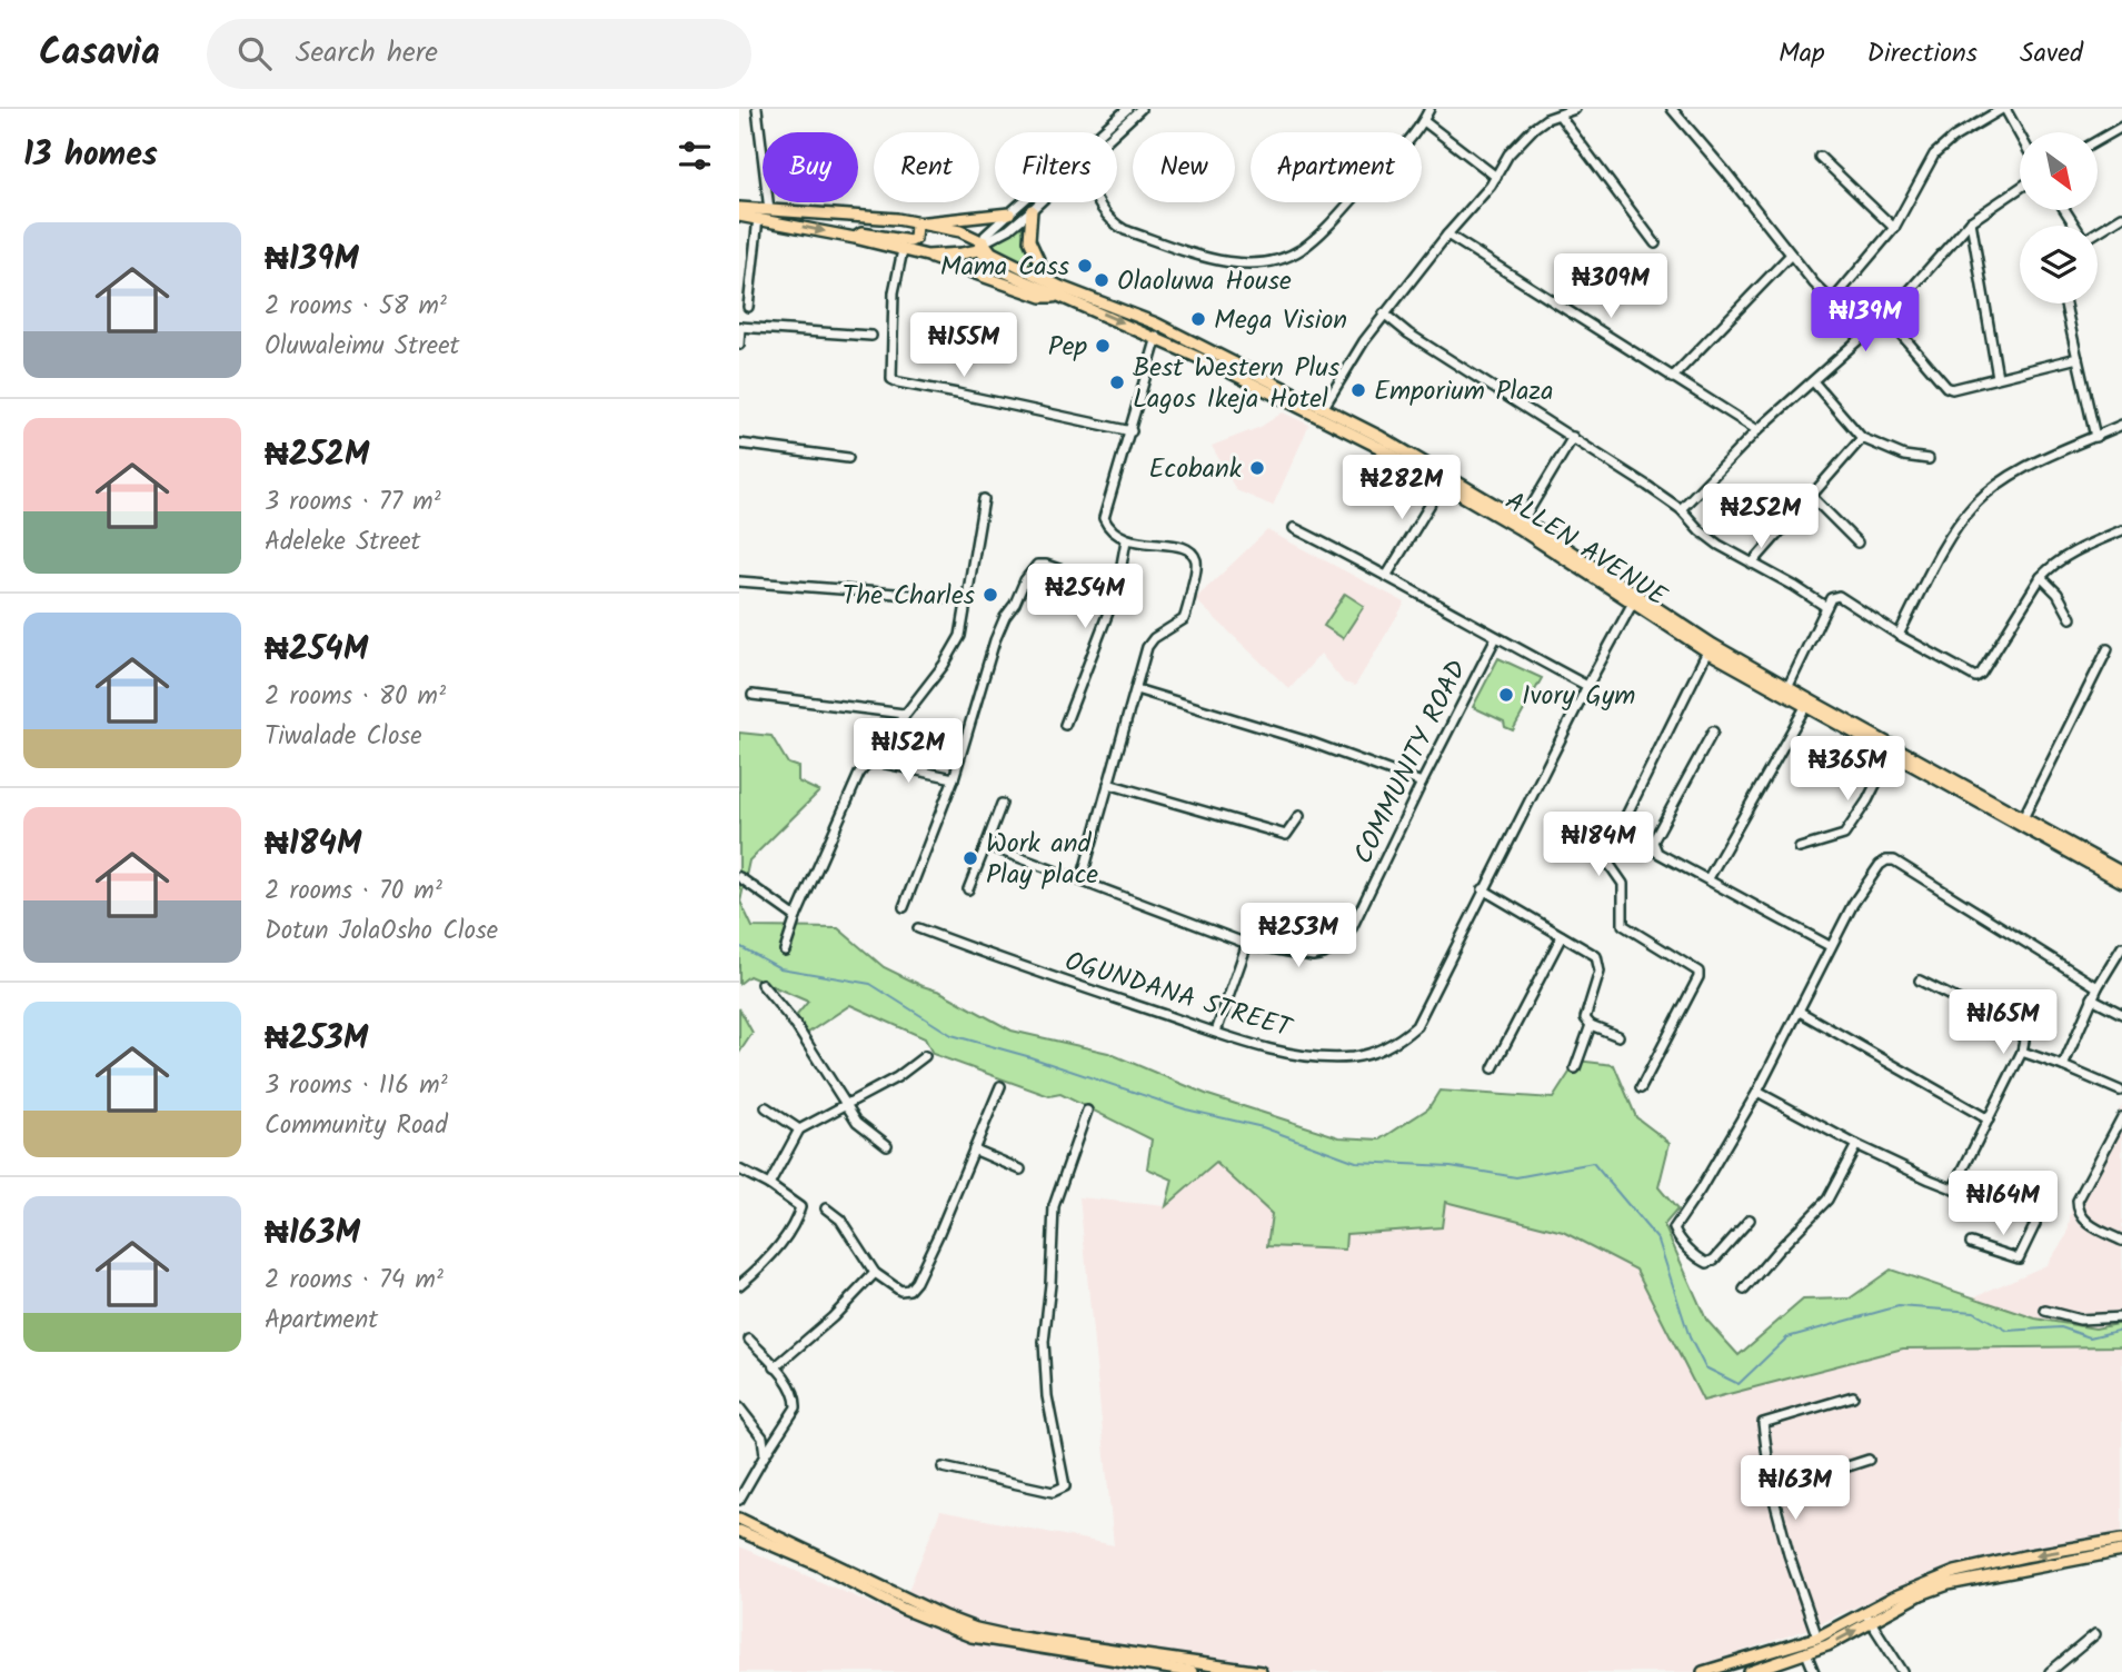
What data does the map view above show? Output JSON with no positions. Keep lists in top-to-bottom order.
{
  "streets": {
    "main road": ["ALLEN AVENUE"],
    "street": ["COMMUNITY ROAD", "OGUNDANA STREET"]
  },
  "crossings": [
    ["ALLEN AVENUE", "OGUNDANA STREET"]
  ],
  "places": [
    "Mama Cass",
    "Olaoluwa House",
    "Mega Vision",
    "Pep",
    "Best Western Plus Lagos Ikeja Hotel",
    "Emporium Plaza",
    "Ecobank",
    "The Charles",
    "Ivory Gym",
    "Work and Play place"
  ],
  "north": "bottom right",
  "page": {
    "header": "Casavia",
    "search": "Search here",
    "nav": ["Map", "Directions", "Saved"],
    "heading": "13 homes",
    "chip": [
      "Buy",
      "Rent",
      "Filters",
      "New",
      "Apartment"
    ],
    "list": [
      {
        "name": "₦139M",
        "note": "2 rooms · 58 m² · Oluwaleimu Street"
      },
      {
        "name": "₦252M",
        "note": "3 rooms · 77 m² · Adeleke Street"
      },
      {
        "name": "₦254M",
        "note": "2 rooms · 80 m² · Tiwalade Close"
      },
      {
        "name": "₦184M",
        "note": "2 rooms · 70 m² · Dotun JolaOsho Close"
      },
      {
        "name": "₦253M",
        "note": "3 rooms · 116 m² · Community Road"
      },
      {
        "name": "₦163M",
        "note": "2 rooms · 74 m² · Apartment"
      }
    ],
    "price": [
      "₦309M",
      "₦139M",
      "₦155M",
      "₦282M",
      "₦252M",
      "₦254M",
      "₦152M",
      "₦365M",
      "₦184M",
      "₦253M",
      "₦165M",
      "₦164M",
      "₦163M"
    ]
  }
}
